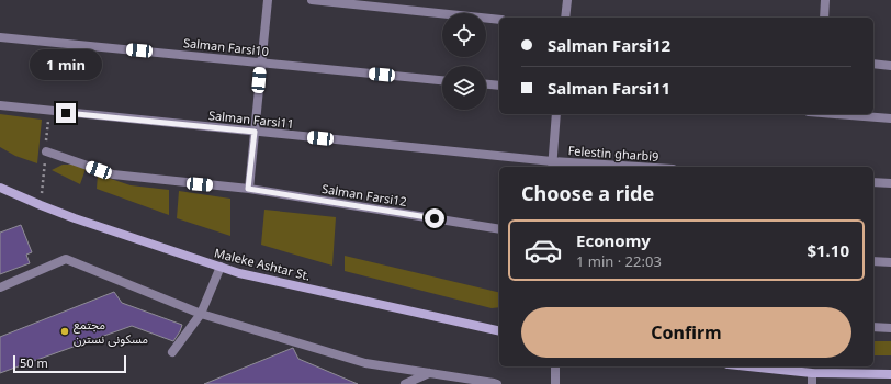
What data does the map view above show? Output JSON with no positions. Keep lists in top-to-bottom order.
{
  "streets": {
    "main road": ["Maleke Ashtar St."],
    "street": [
      "Salman Farsi10",
      "Salman Farsi11",
      "Felestin gharbi9",
      "Salman Farsi12"
    ]
  },
  "crossings": [
    ["Salman Farsi11", "Felestin gharbi9"]
  ],
  "places": ["مجتمع مسکونی نسترن"],
  "scale_bar": "50 m",
  "page": {
    "banner": ["Salman Farsi12", "Salman Farsi11"],
    "bubble": "1 min",
    "heading": "Choose a ride",
    "list": [
      {
        "name": "Economy",
        "note": "1 min · 22:03",
        "value": "$1.10"
      }
    ],
    "buttons": "Confirm",
    "scale": "50 m"
  }
}
